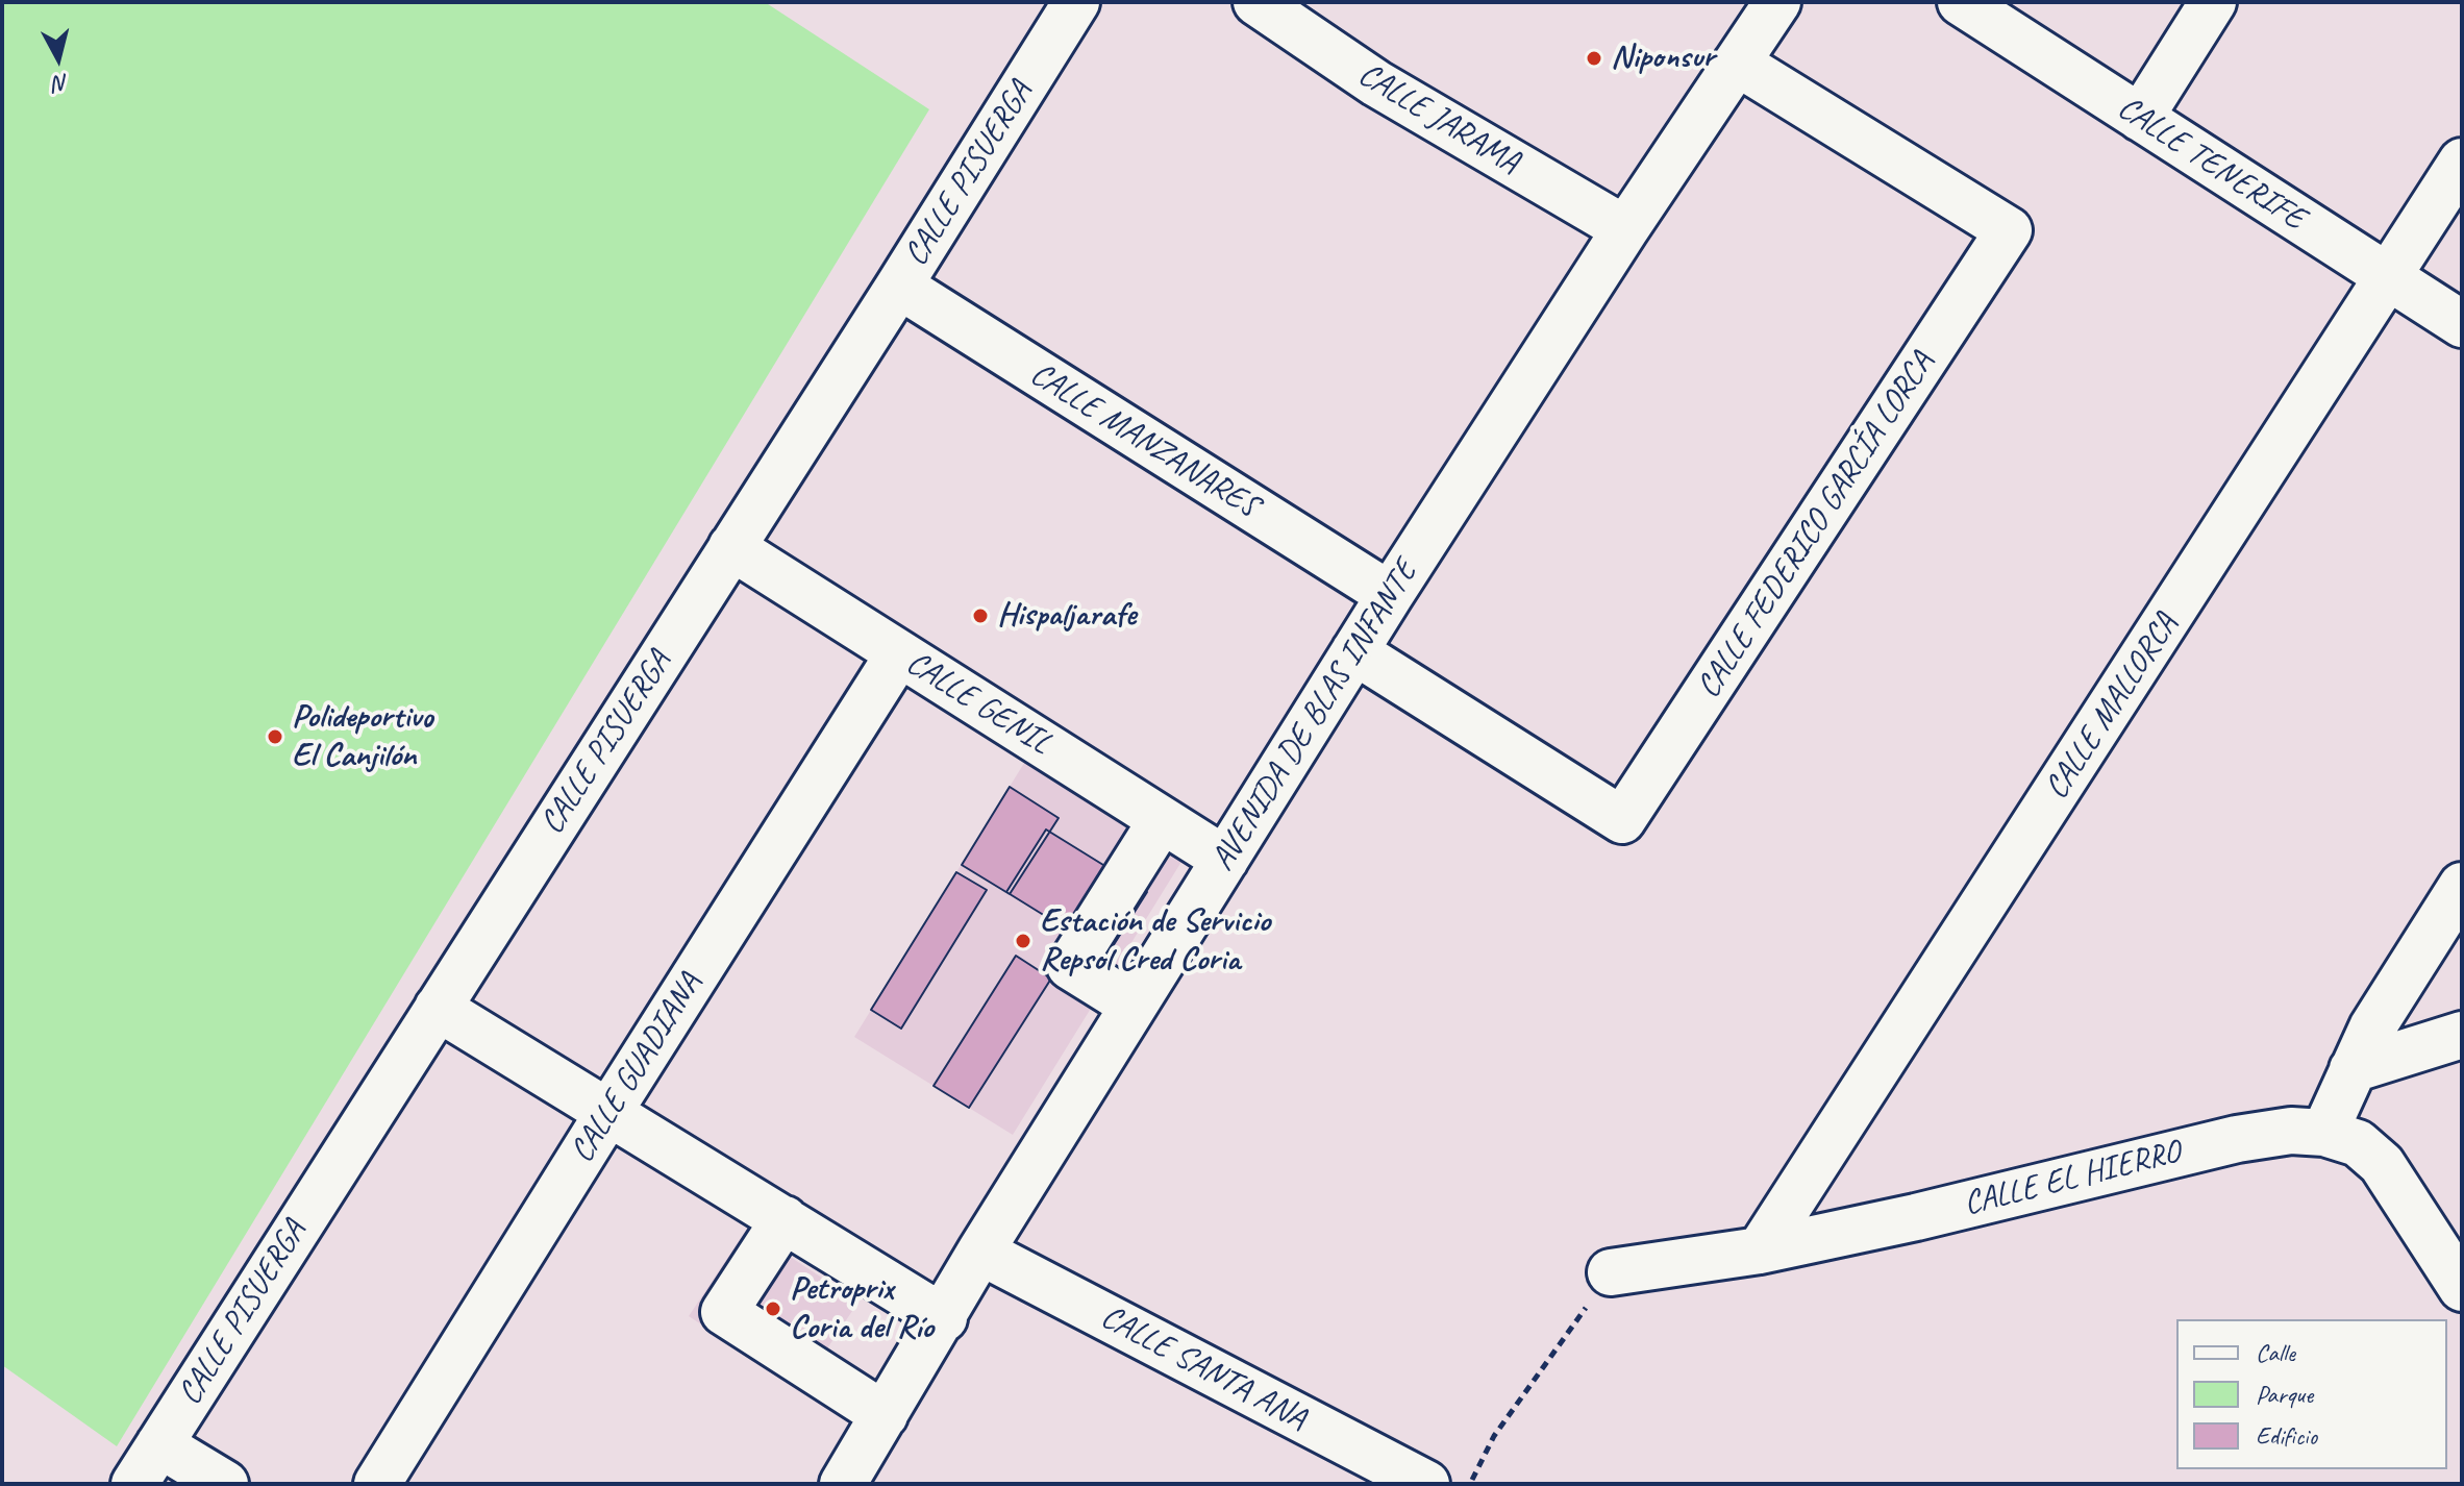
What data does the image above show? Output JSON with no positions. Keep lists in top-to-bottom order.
{
  "streets": {
    "street": [
      "CALLE JARAMA",
      "CALLE TENERIFE",
      "CALLE PISUERGA",
      "CALLE MANZANARES",
      "CALLE FEDERICO GARCÍA LORCA",
      "CALLE GENIL",
      "CALLE MALLORCA",
      "AVENIDA DE BLAS INFANTE",
      "CALLE GUADIANA",
      "CALLE EL HIERRO",
      "CALLE SANTA ANA"
    ]
  },
  "crossings": [
    ["CALLE JARAMA", "AVENIDA DE BLAS INFANTE"],
    ["CALLE TENERIFE", "CALLE MALLORCA"],
    ["CALLE PISUERGA", "CALLE MANZANARES"],
    ["CALLE PISUERGA", "CALLE GENIL"],
    ["CALLE MANZANARES", "AVENIDA DE BLAS INFANTE"],
    ["CALLE FEDERICO GARCÍA LORCA", "AVENIDA DE BLAS INFANTE"],
    ["CALLE GENIL", "AVENIDA DE BLAS INFANTE"],
    ["CALLE GENIL", "CALLE GUADIANA"],
    ["CALLE MALLORCA", "CALLE EL HIERRO"],
    ["AVENIDA DE BLAS INFANTE", "CALLE SANTA ANA"]
  ],
  "places": [
    "Niponsur",
    "Hispaljarafe",
    "Polideportivo El Canjilón",
    "Estación de Servicio Repsol Cred Coria",
    "Petroprix Coria del Río"
  ],
  "legend": ["Calle", "Parque", "Edificio"],
  "north": "bottom"
}
